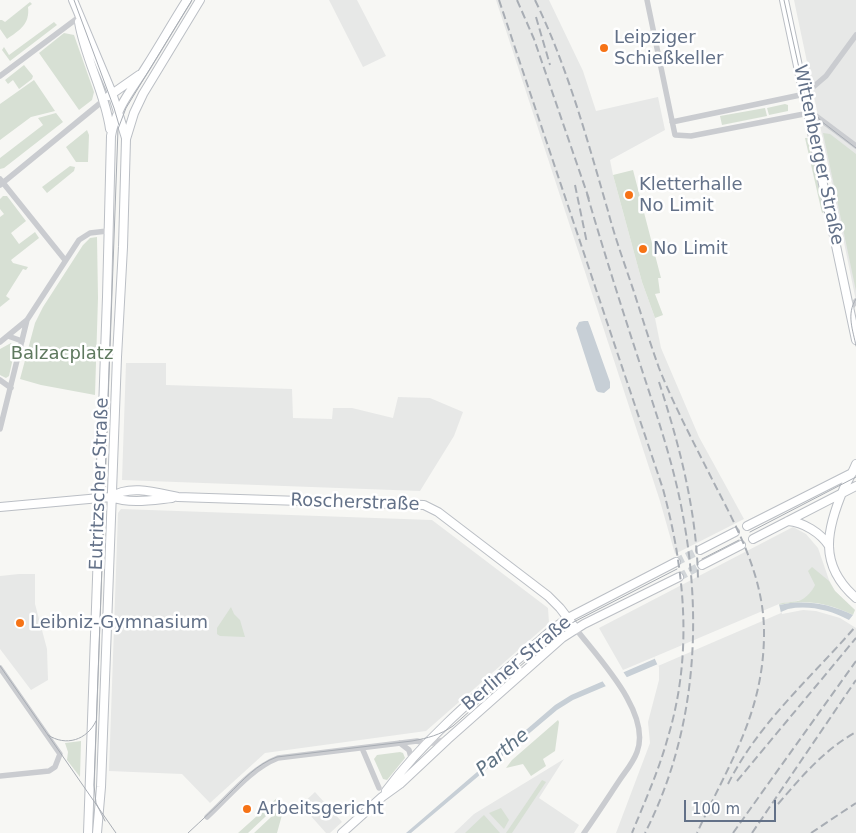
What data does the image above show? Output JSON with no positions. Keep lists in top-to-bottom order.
{
  "streets": {
    "main road": [
      "Wittenberger Straße",
      "Eutritzscher Straße",
      "Roscherstraße",
      "Berliner Straße"
    ]
  },
  "crossings": [
    ["Eutritzscher Straße", "Roscherstraße"],
    ["Roscherstraße", "Berliner Straße"]
  ],
  "water": ["Parthe"],
  "parks": ["Balzacplatz"],
  "places": [
    "Leipziger Schießkeller",
    "Kletterhalle No Limit",
    "No Limit",
    "Leibniz-Gymnasium",
    "Arbeitsgericht"
  ],
  "scale_bar": "100 m"
}
